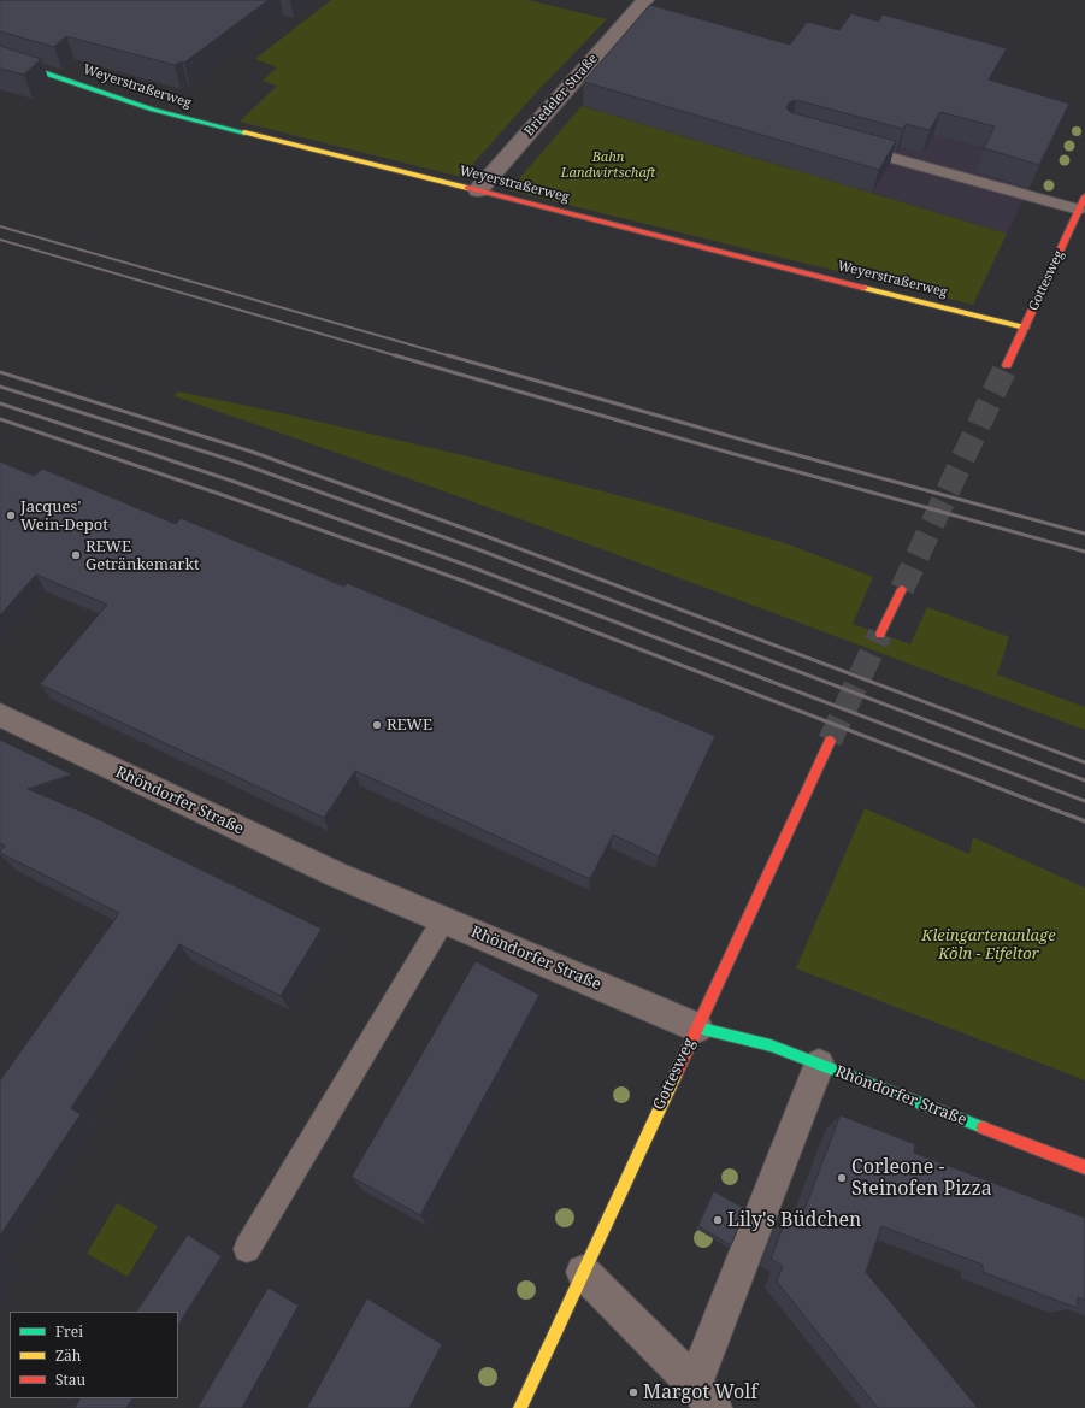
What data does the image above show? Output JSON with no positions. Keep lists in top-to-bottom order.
{
  "streets": {
    "street": [
      "Weyerstraßerweg",
      "Briedeler Straße",
      "Gottesweg",
      "Rhöndorfer Straße"
    ]
  },
  "crossings": [
    ["Weyerstraßerweg", "Briedeler Straße"],
    ["Weyerstraßerweg", "Gottesweg"],
    ["Gottesweg", "Rhöndorfer Straße"]
  ],
  "parks": ["Bahn Landwirtschaft", "Kleingartenanlage Köln - Eifeltor"],
  "places": [
    "Jacques' Wein-Depot",
    "REWE Getränkemarkt",
    "REWE",
    "Corleone - Steinofen Pizza",
    "Lily's Büdchen",
    "Margot Wolf"
  ],
  "legend": ["Frei", "Zäh", "Stau"]
}
